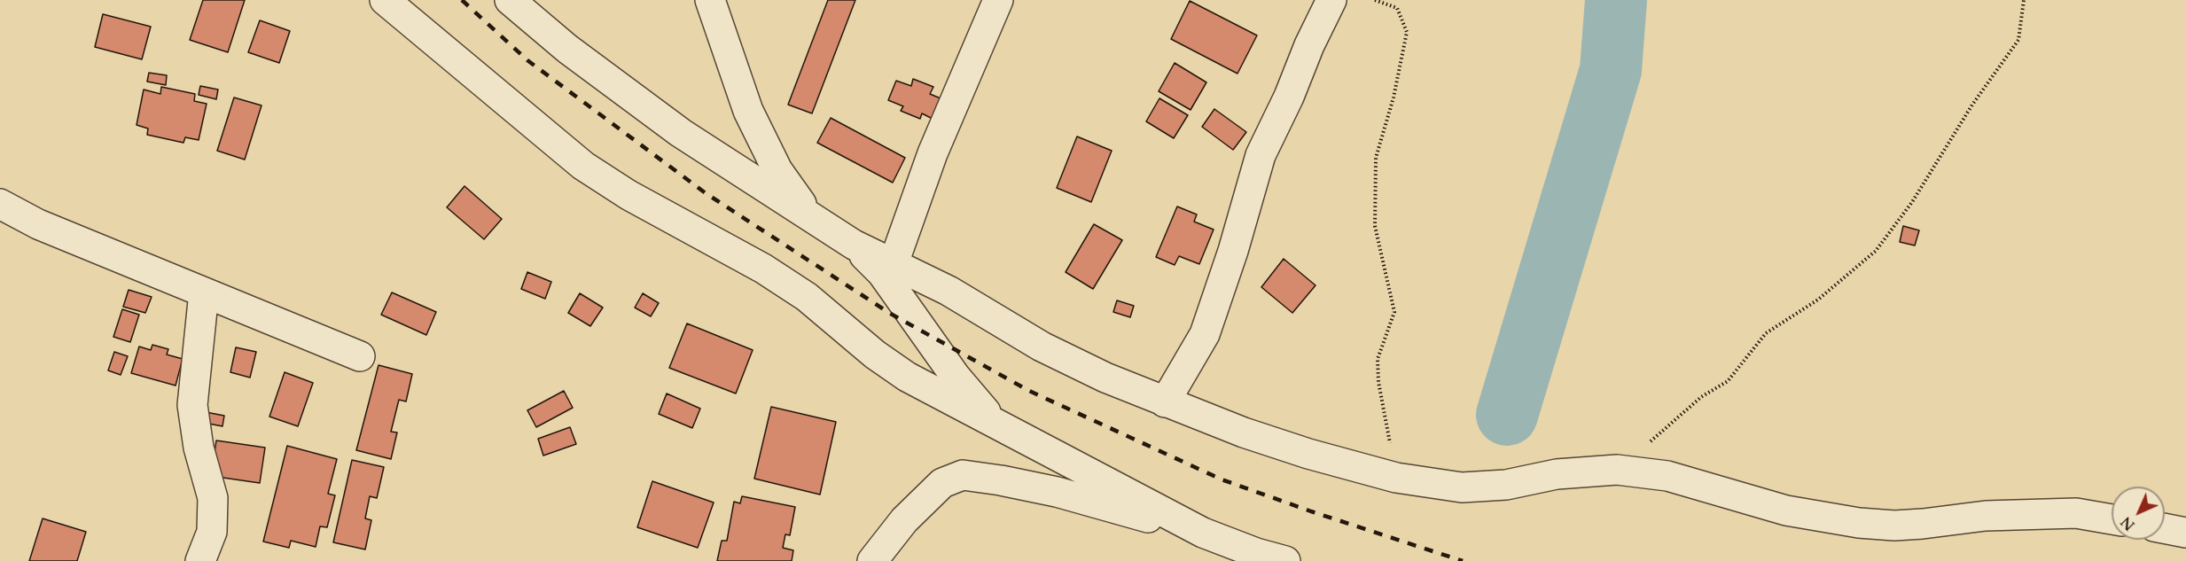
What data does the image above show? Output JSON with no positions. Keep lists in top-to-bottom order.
{
  "north": "bottom left"
}
